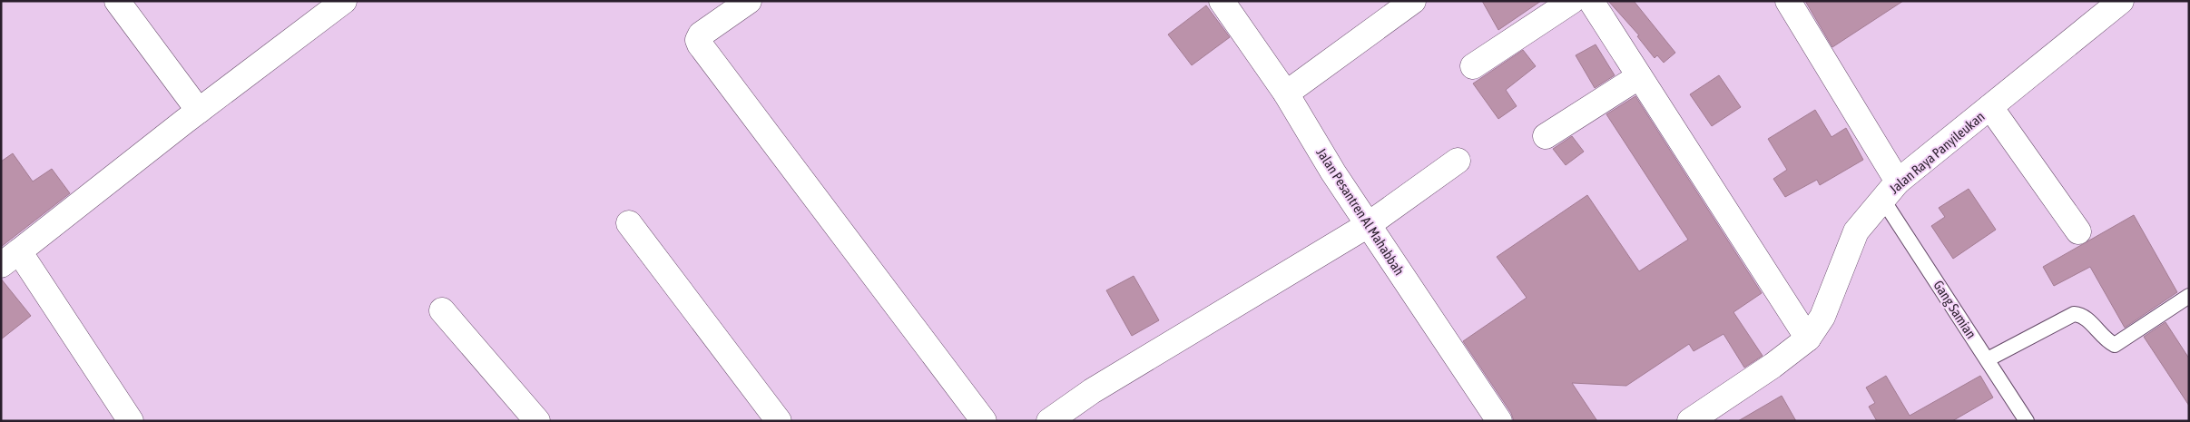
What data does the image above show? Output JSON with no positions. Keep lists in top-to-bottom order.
{
  "streets": {
    "street": ["Jalan Raya Panyileukan", "Jalan Pesantren Al Mahabbah"],
    "lane": ["Gang Samian"]
  },
  "crossings": [
    ["Jalan Raya Panyileukan", "Gang Samian"]
  ]
}
